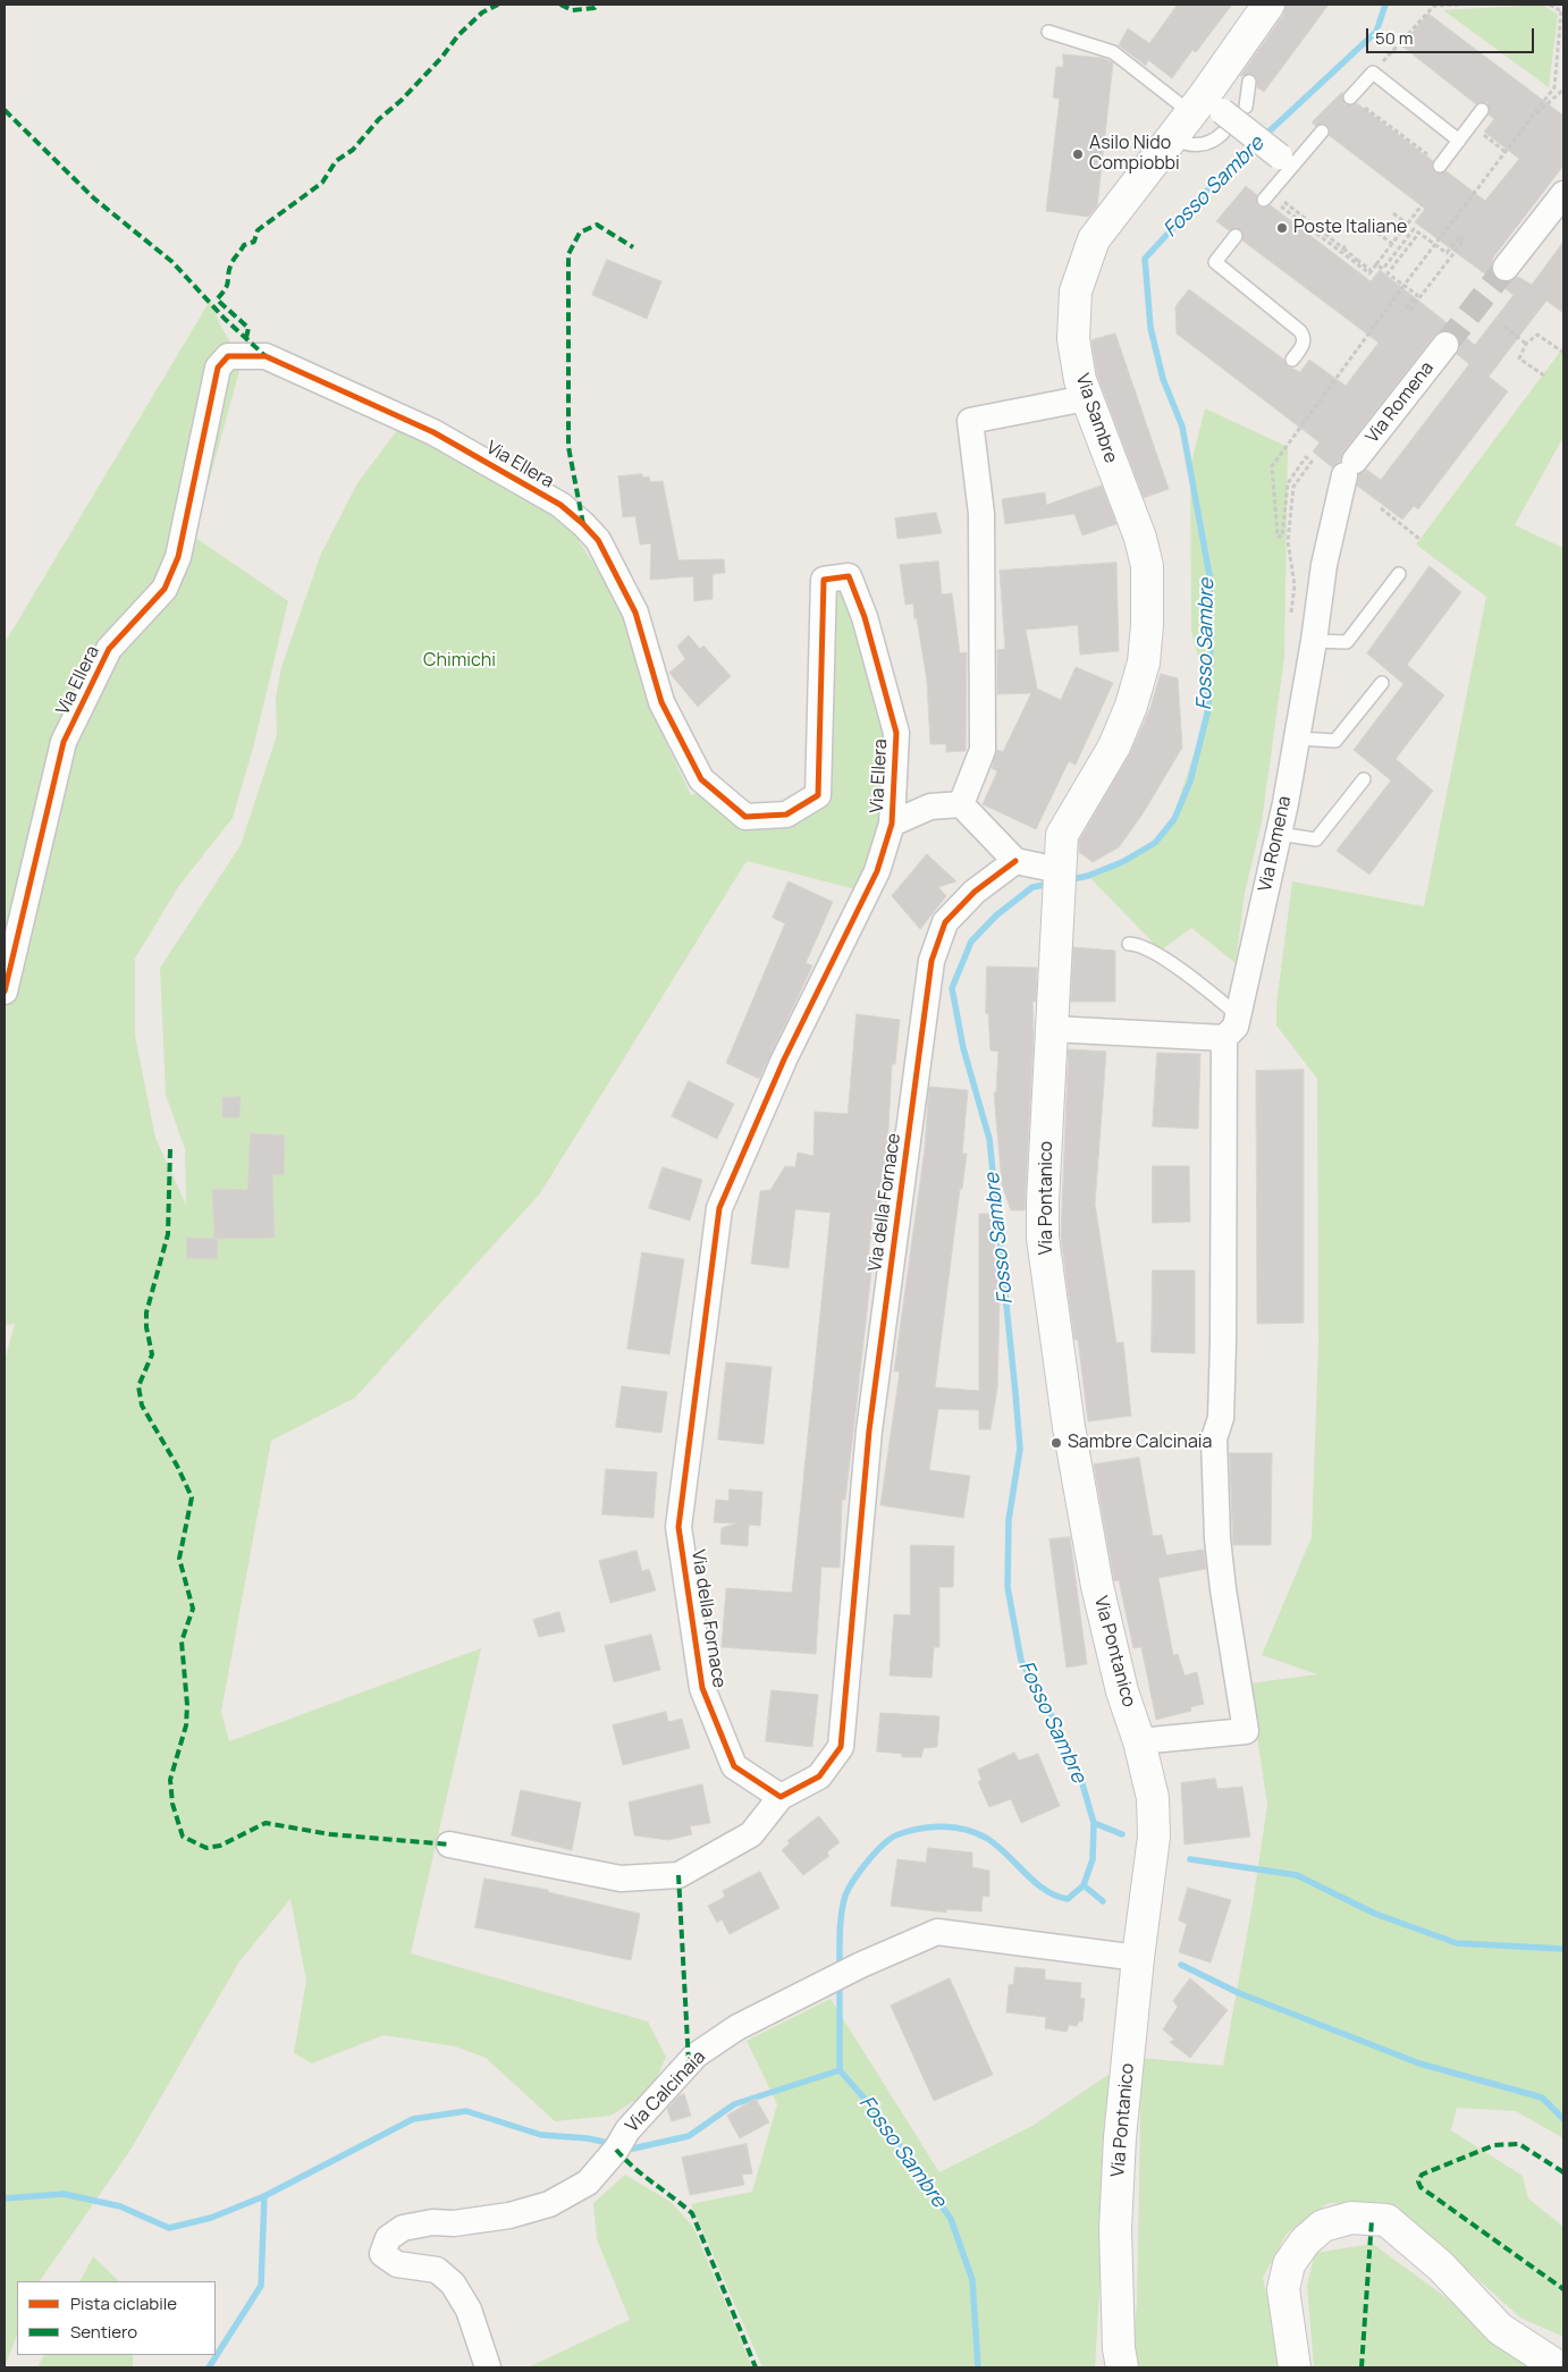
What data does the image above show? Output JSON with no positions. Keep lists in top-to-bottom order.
{
  "streets": {
    "street": [
      "Via Romena",
      "Via Sambre",
      "Via Ellera",
      "Via Pontanico",
      "Via della Fornace",
      "Via Calcinaia"
    ]
  },
  "crossings": [
    ["Via Sambre", "Via Pontanico"],
    ["Via Ellera", "Via della Fornace"],
    ["Via Pontanico", "Via Calcinaia"]
  ],
  "water": ["Fosso Sambre"],
  "parks": ["Chimichi"],
  "places": ["Asilo Nido Compiobbi", "Poste Italiane", "Sambre Calcinaia"],
  "legend": ["Pista ciclabile", "Sentiero"],
  "scale_bar": "50 m"
}
